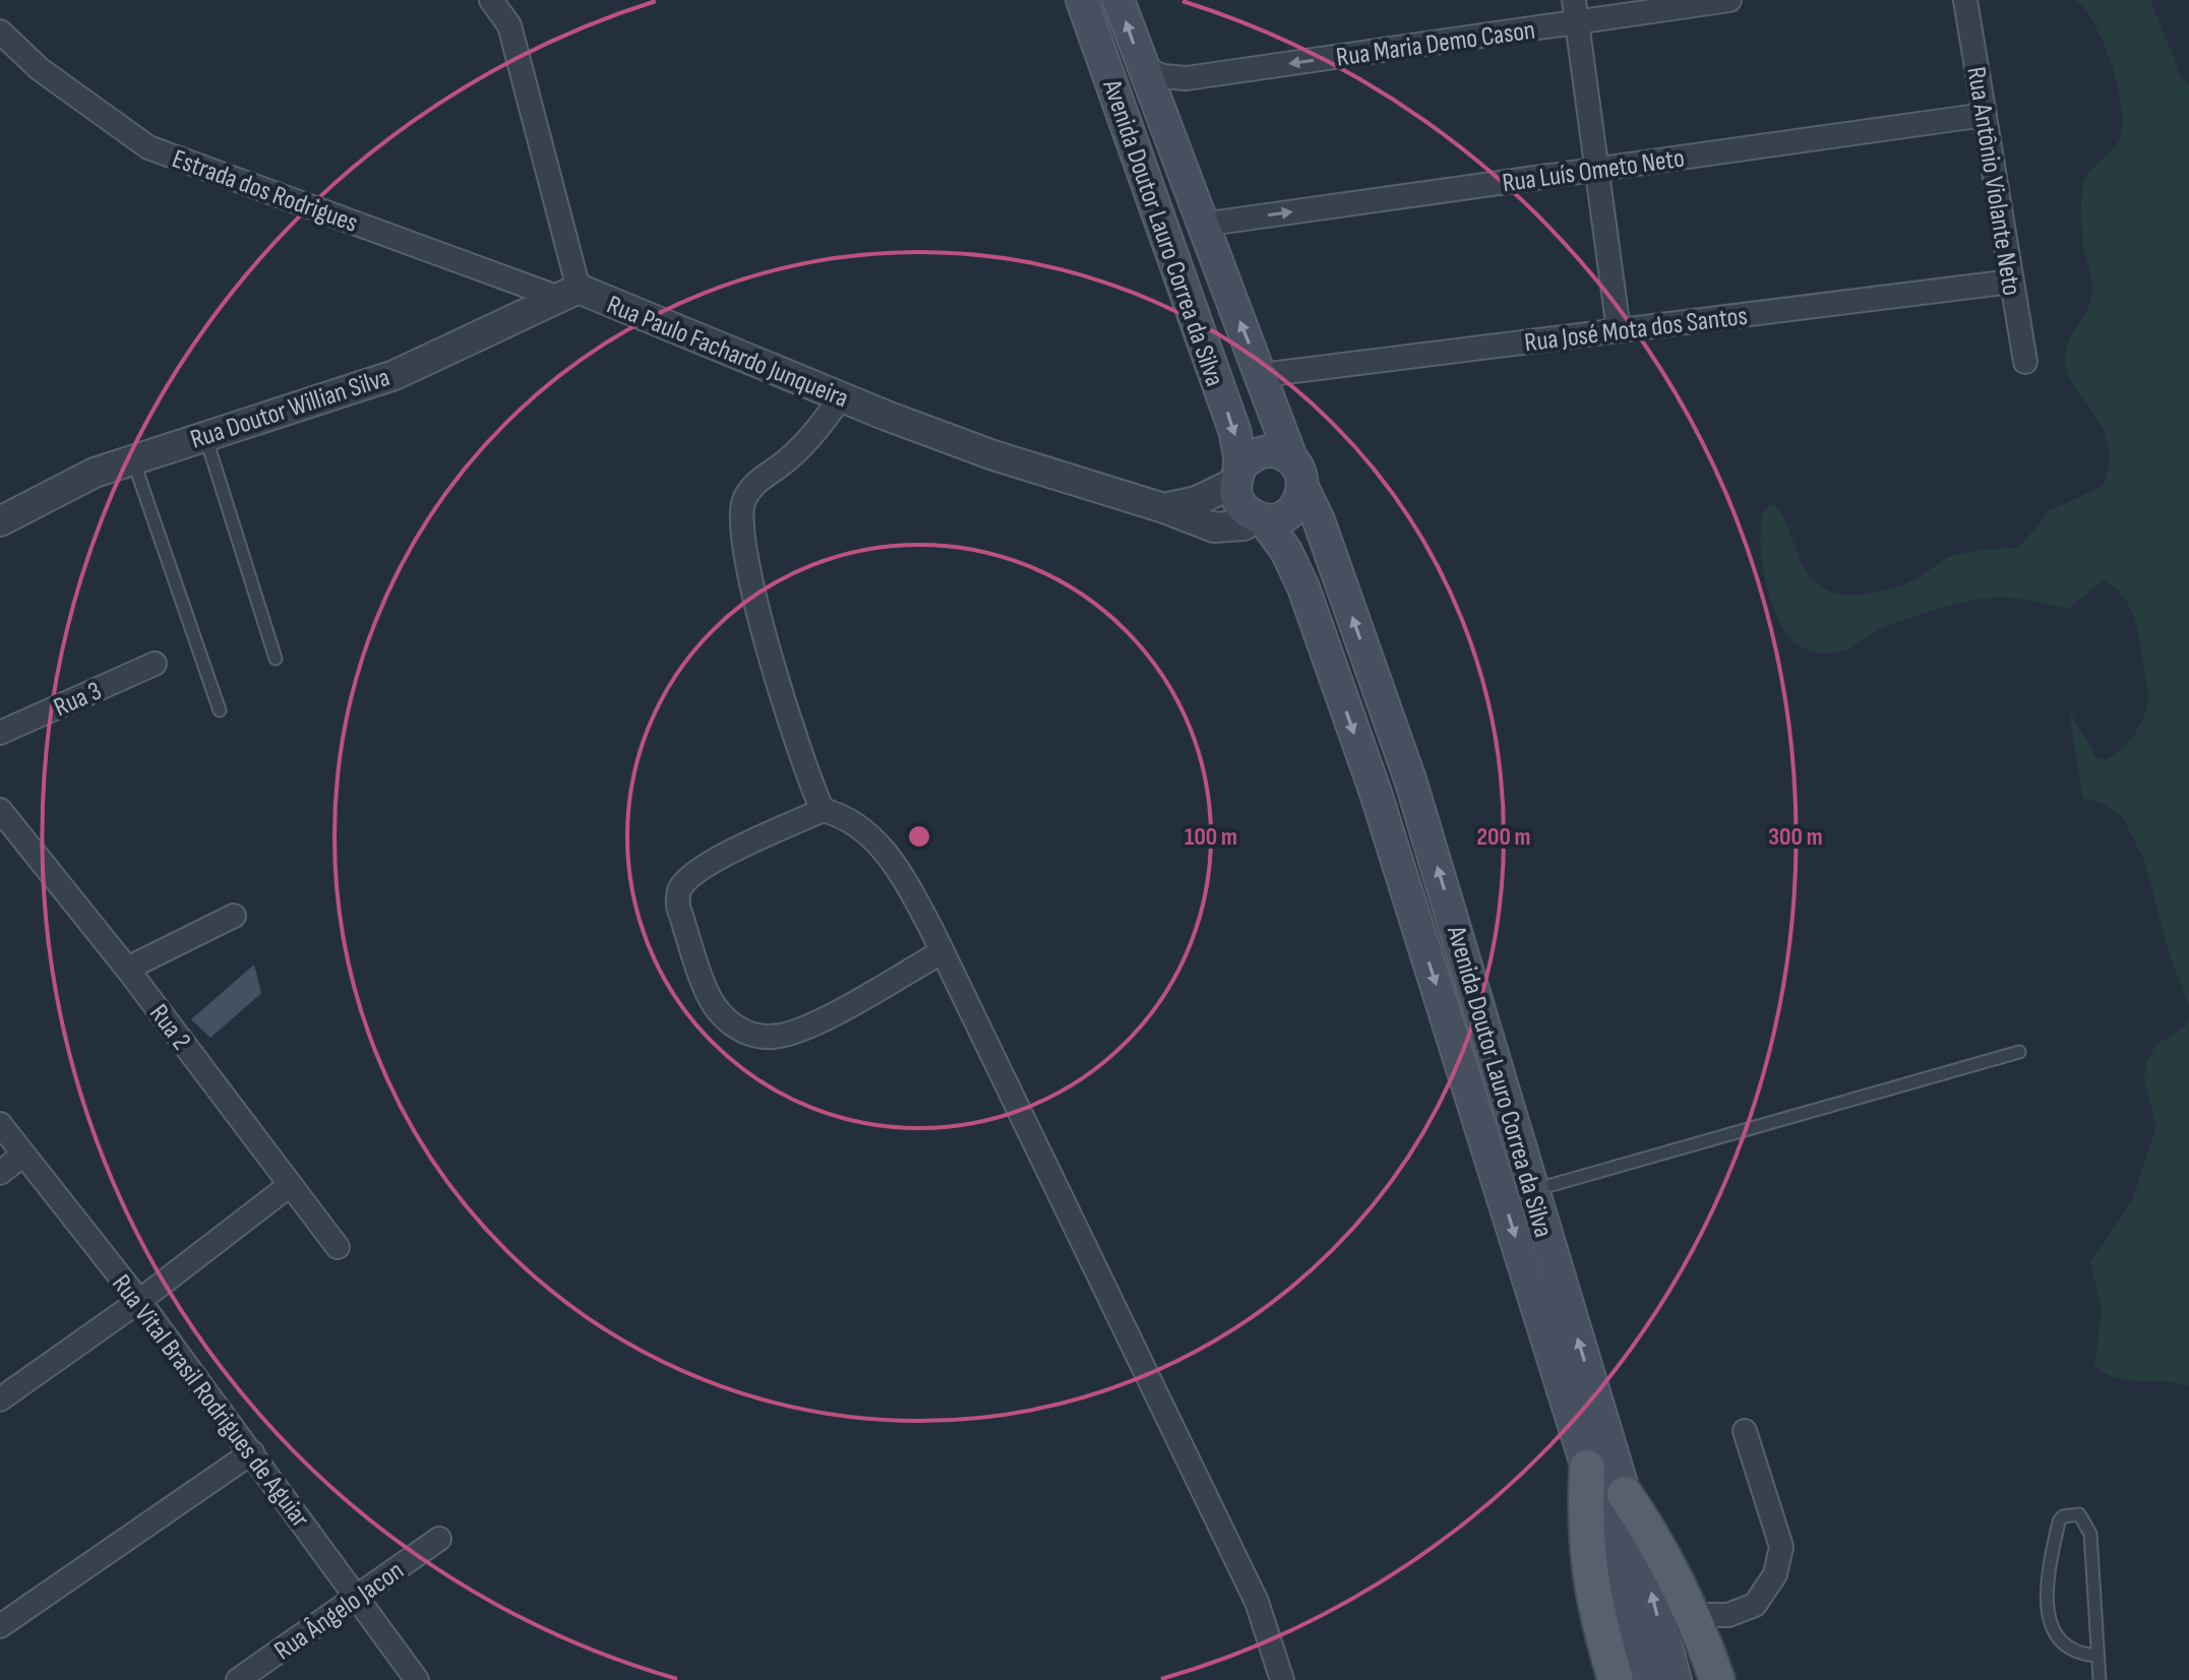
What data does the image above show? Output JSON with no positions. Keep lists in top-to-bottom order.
{
  "streets": {
    "main road": ["Avenida Doutor Lauro Correa da Silva"],
    "street": [
      "Rua Maria Demo Cason",
      "Rua Luís Ometo Neto",
      "Rua Antônio Violante Neto",
      "Estrada dos Rodrigues",
      "Rua José Mota dos Santos",
      "Rua Paulo Fachardo Junqueira",
      "Rua Doutor Willian Silva",
      "Rua 3",
      "Rua 2",
      "Rua Vital Brasil Rodrigues de Aguiar",
      "Rua Ângelo Jacon"
    ]
  },
  "crossings": [
    ["Rua Maria Demo Cason", "Avenida Doutor Lauro Correa da Silva"],
    ["Rua Luís Ometo Neto", "Rua Antônio Violante Neto"],
    ["Rua Luís Ometo Neto", "Avenida Doutor Lauro Correa da Silva"],
    ["Rua Antônio Violante Neto", "Rua José Mota dos Santos"],
    ["Estrada dos Rodrigues", "Rua Paulo Fachardo Junqueira"],
    ["Estrada dos Rodrigues", "Rua Doutor Willian Silva"],
    ["Avenida Doutor Lauro Correa da Silva", "Rua José Mota dos Santos"],
    ["Avenida Doutor Lauro Correa da Silva", "Rua Paulo Fachardo Junqueira"],
    ["Rua Paulo Fachardo Junqueira", "Rua Doutor Willian Silva"],
    ["Rua Vital Brasil Rodrigues de Aguiar", "Rua Ângelo Jacon"]
  ],
  "one_way": ["Rua Maria Demo Cason", "Rua Luís Ometo Neto"],
  "rings": ["100 m", "200 m", "300 m"]
}
